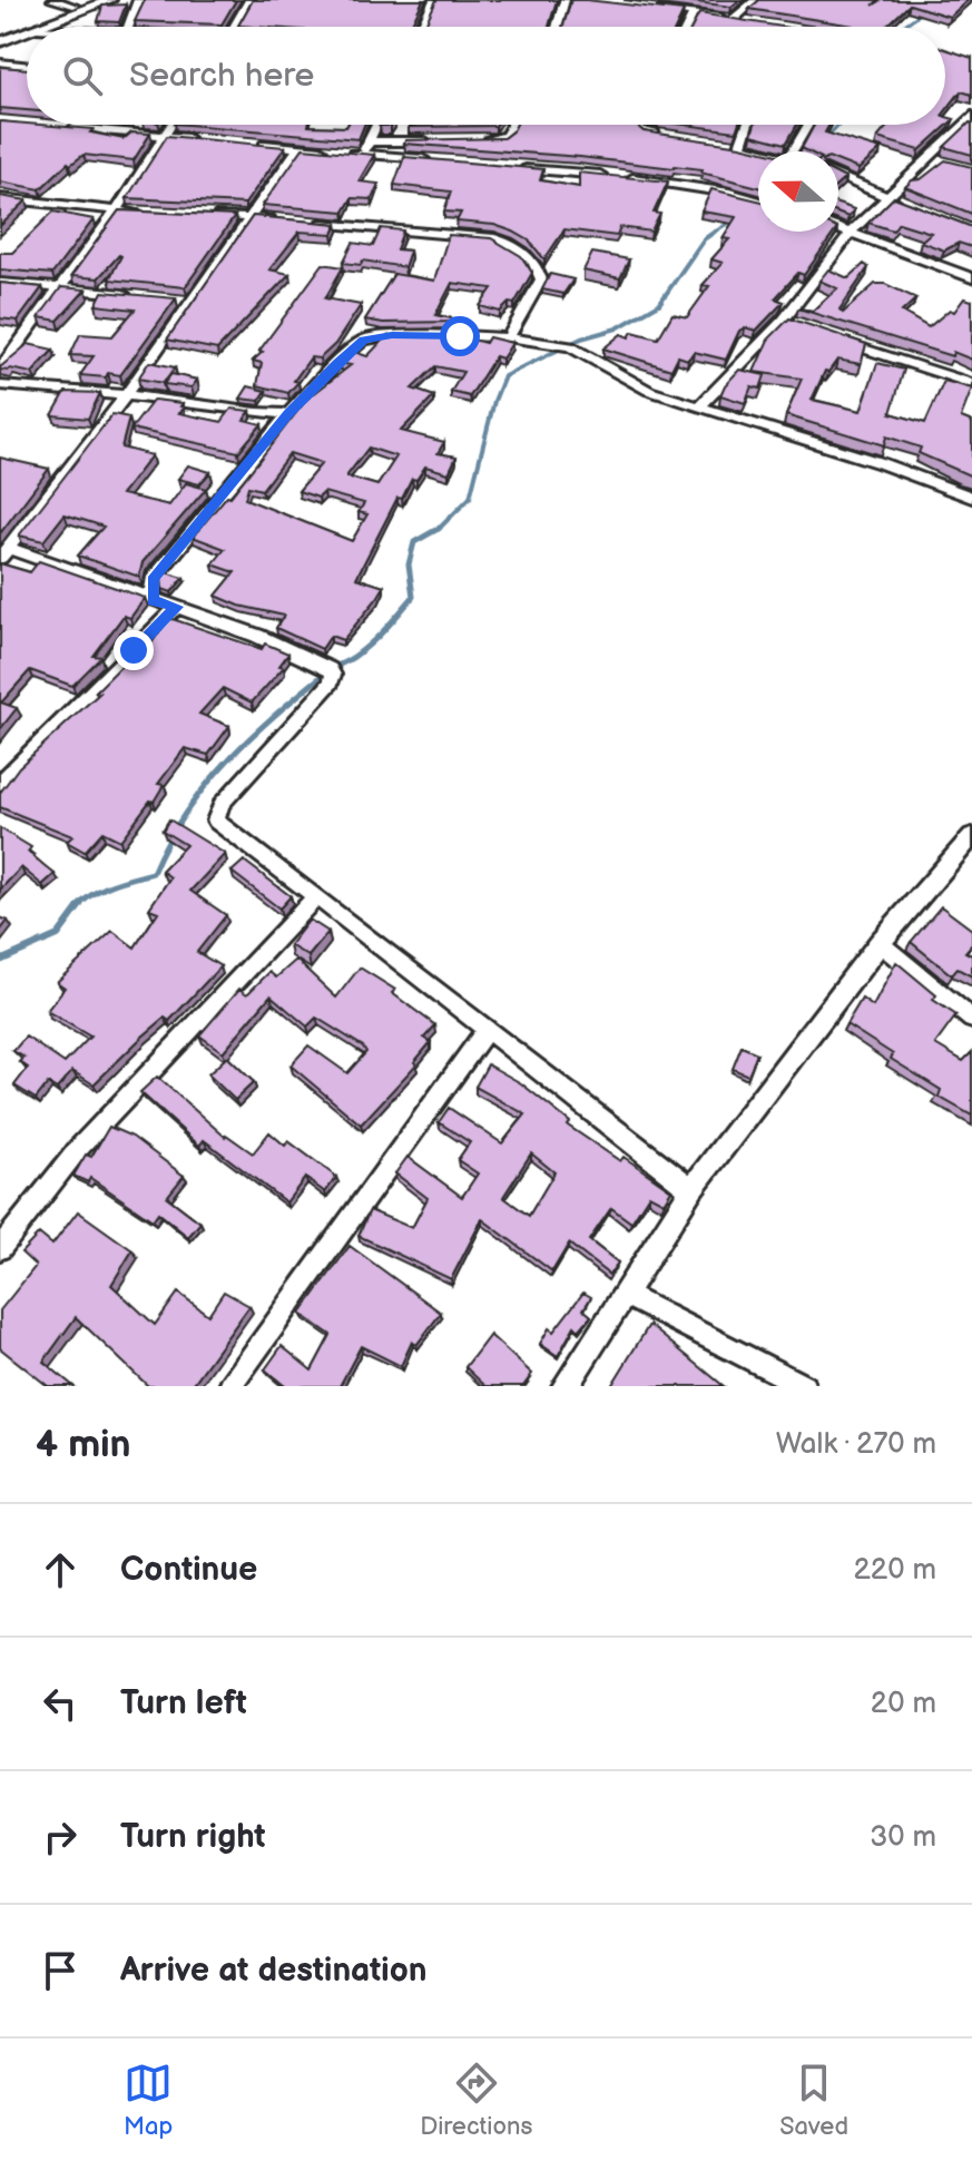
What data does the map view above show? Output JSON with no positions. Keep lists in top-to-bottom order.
{
  "north": "left",
  "page": {
    "search": "Search here",
    "heading": ["4 min", "Walk · 270 m"],
    "list": [
      ["Continue", "220 m"],
      ["Turn left", "20 m"],
      ["Turn right", "30 m"],
      "Arrive at destination"
    ],
    "nav": ["Map", "Directions", "Saved"]
  }
}
